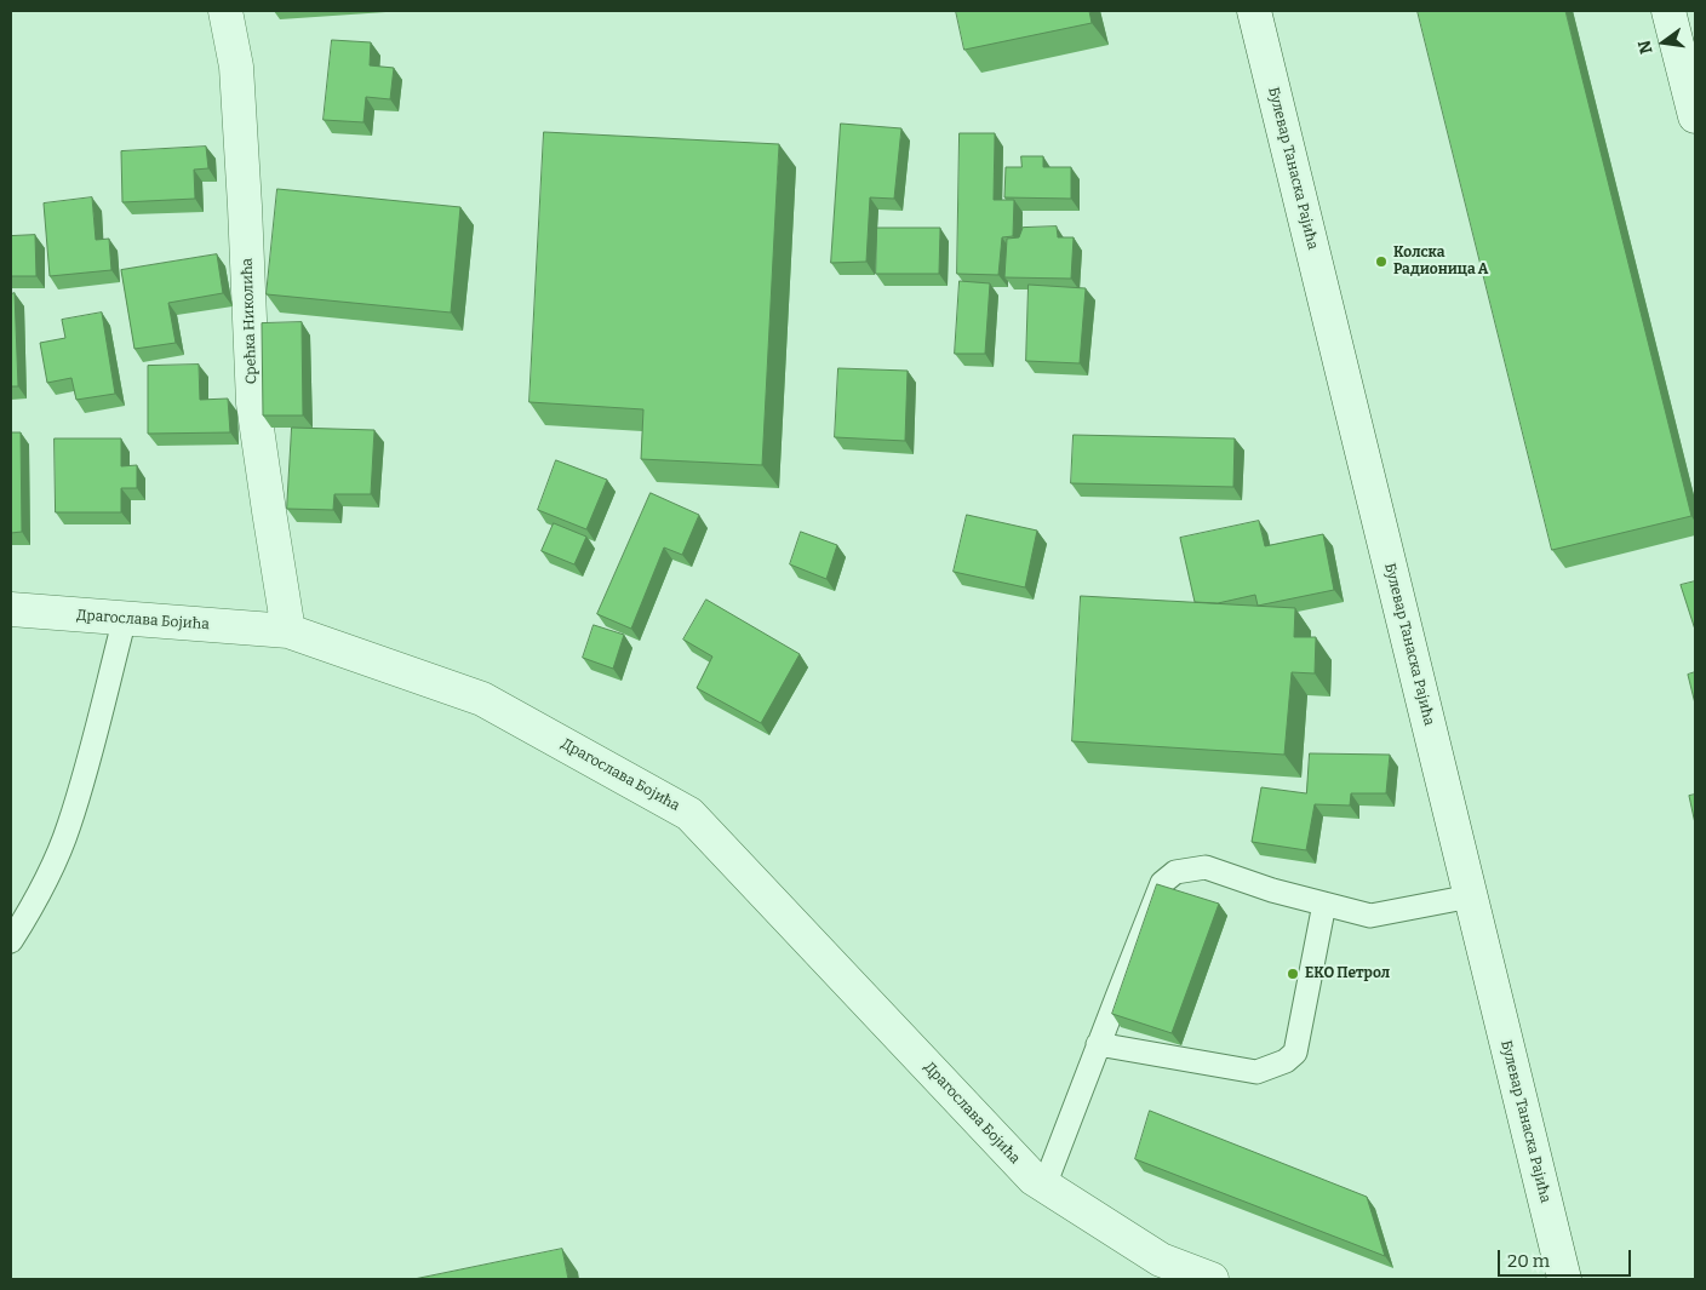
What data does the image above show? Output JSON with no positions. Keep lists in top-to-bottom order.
{
  "streets": {
    "street": ["Булевар Танаска Рајића", "Срећка Николића", "Драгослава Бојића"]
  },
  "crossings": [
    ["Срећка Николића", "Драгослава Бојића"]
  ],
  "places": ["Колска Радионица А", "ЕКО Петрол"],
  "scale_bar": "20 m",
  "north": "left"
}
